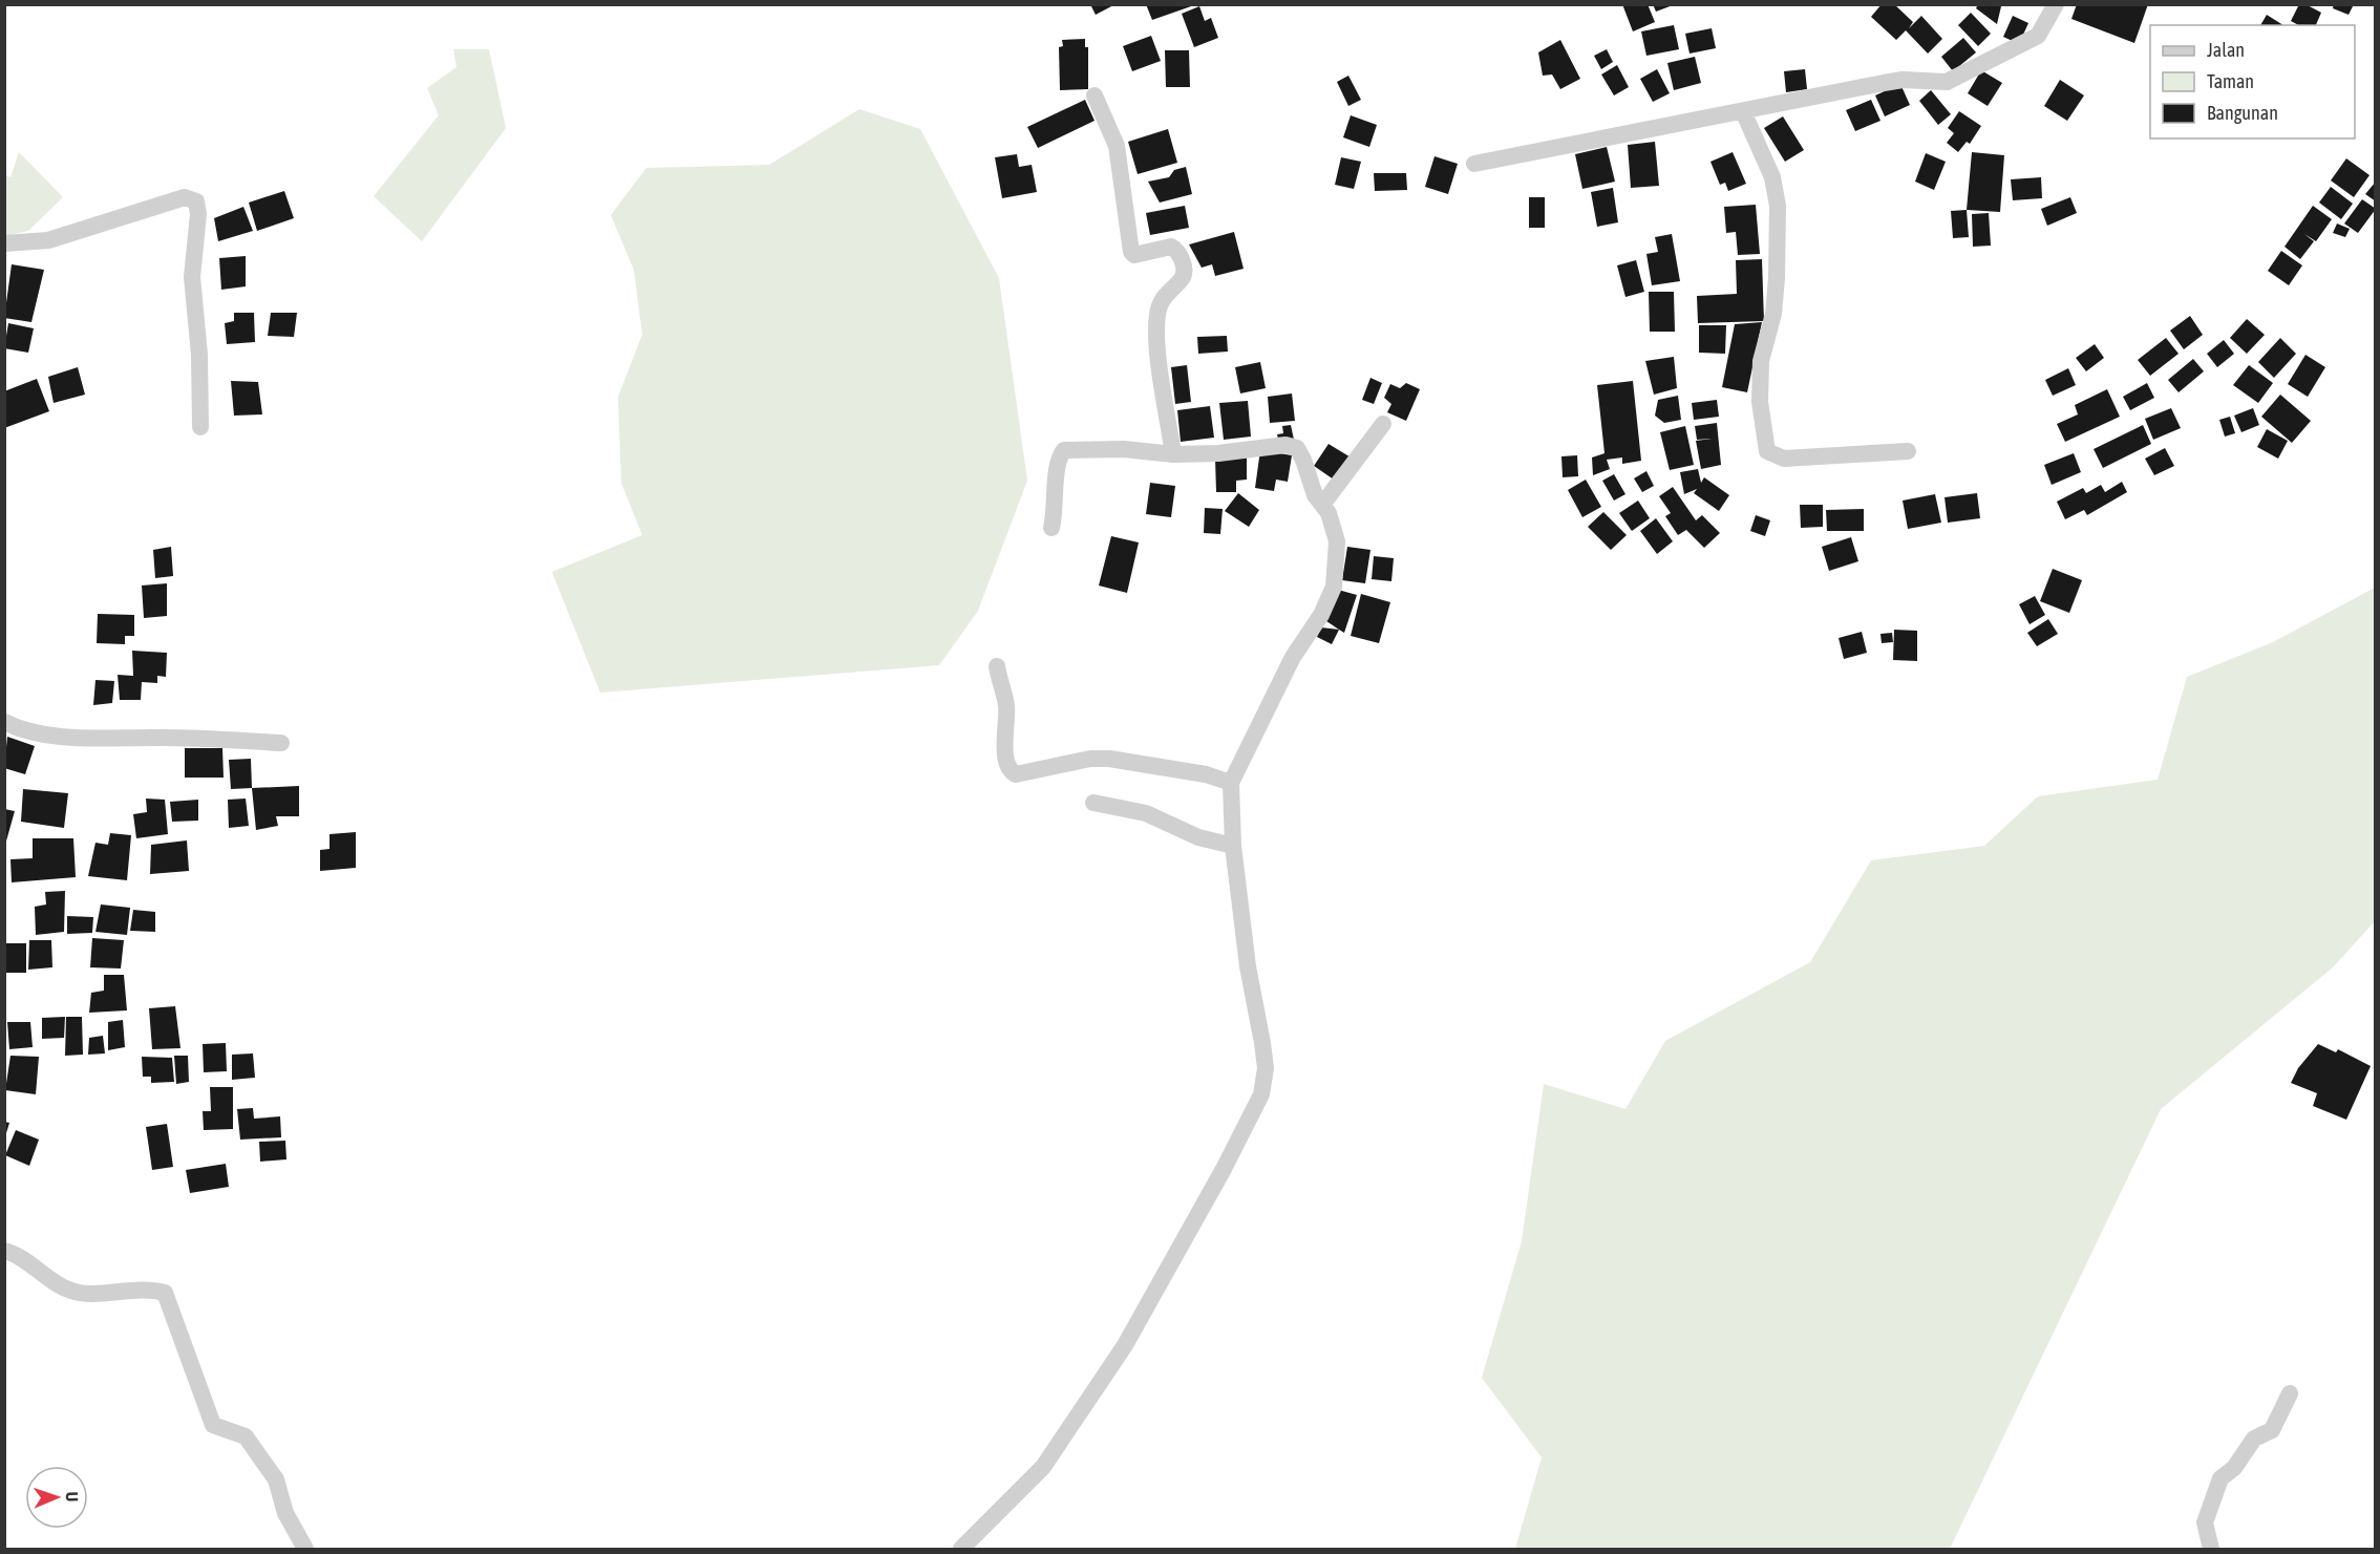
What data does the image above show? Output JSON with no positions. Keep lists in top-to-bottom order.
{
  "legend": ["Jalan", "Taman", "Bangunan"],
  "north": "right"
}
